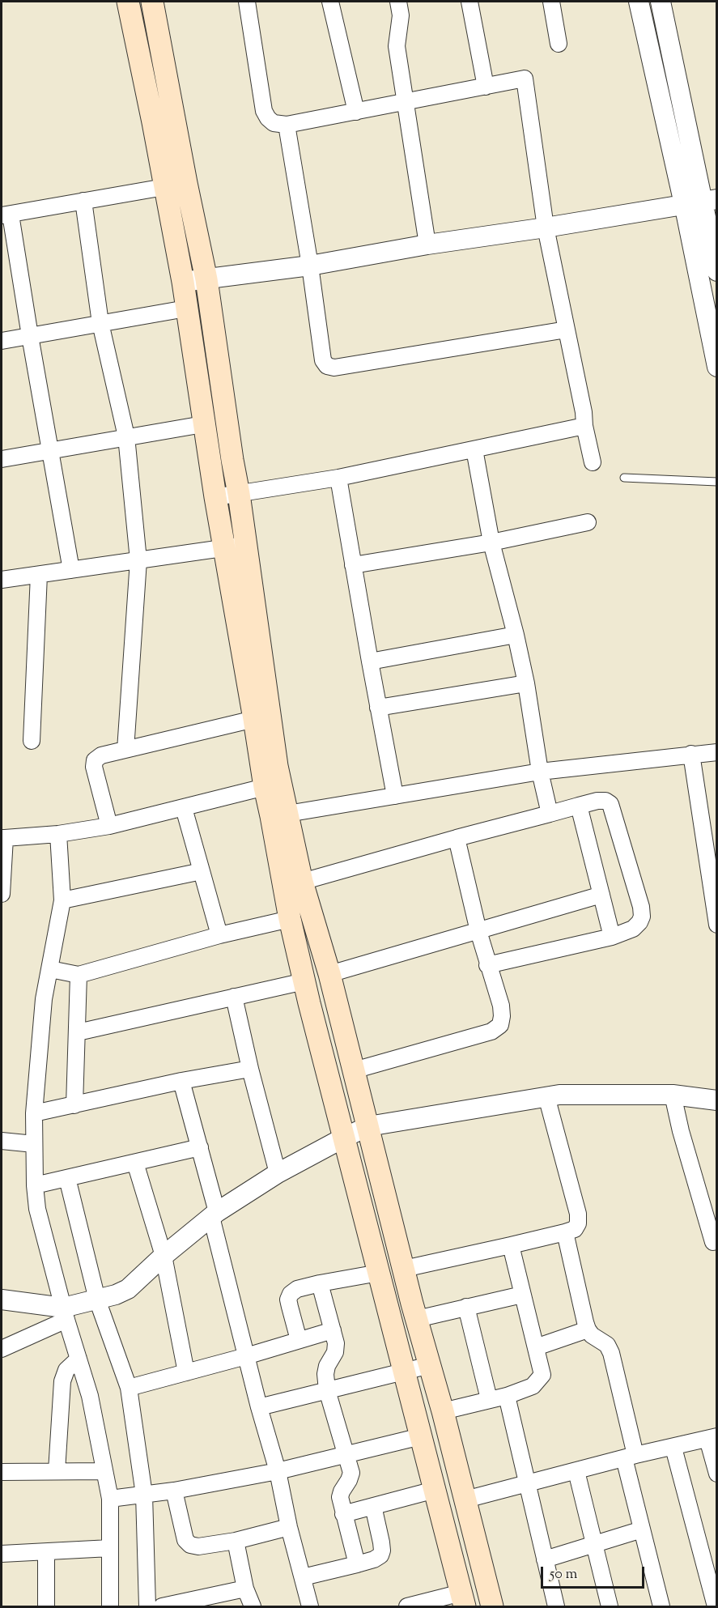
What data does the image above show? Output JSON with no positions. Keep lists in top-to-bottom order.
{
  "scale_bar": "50 m"
}
